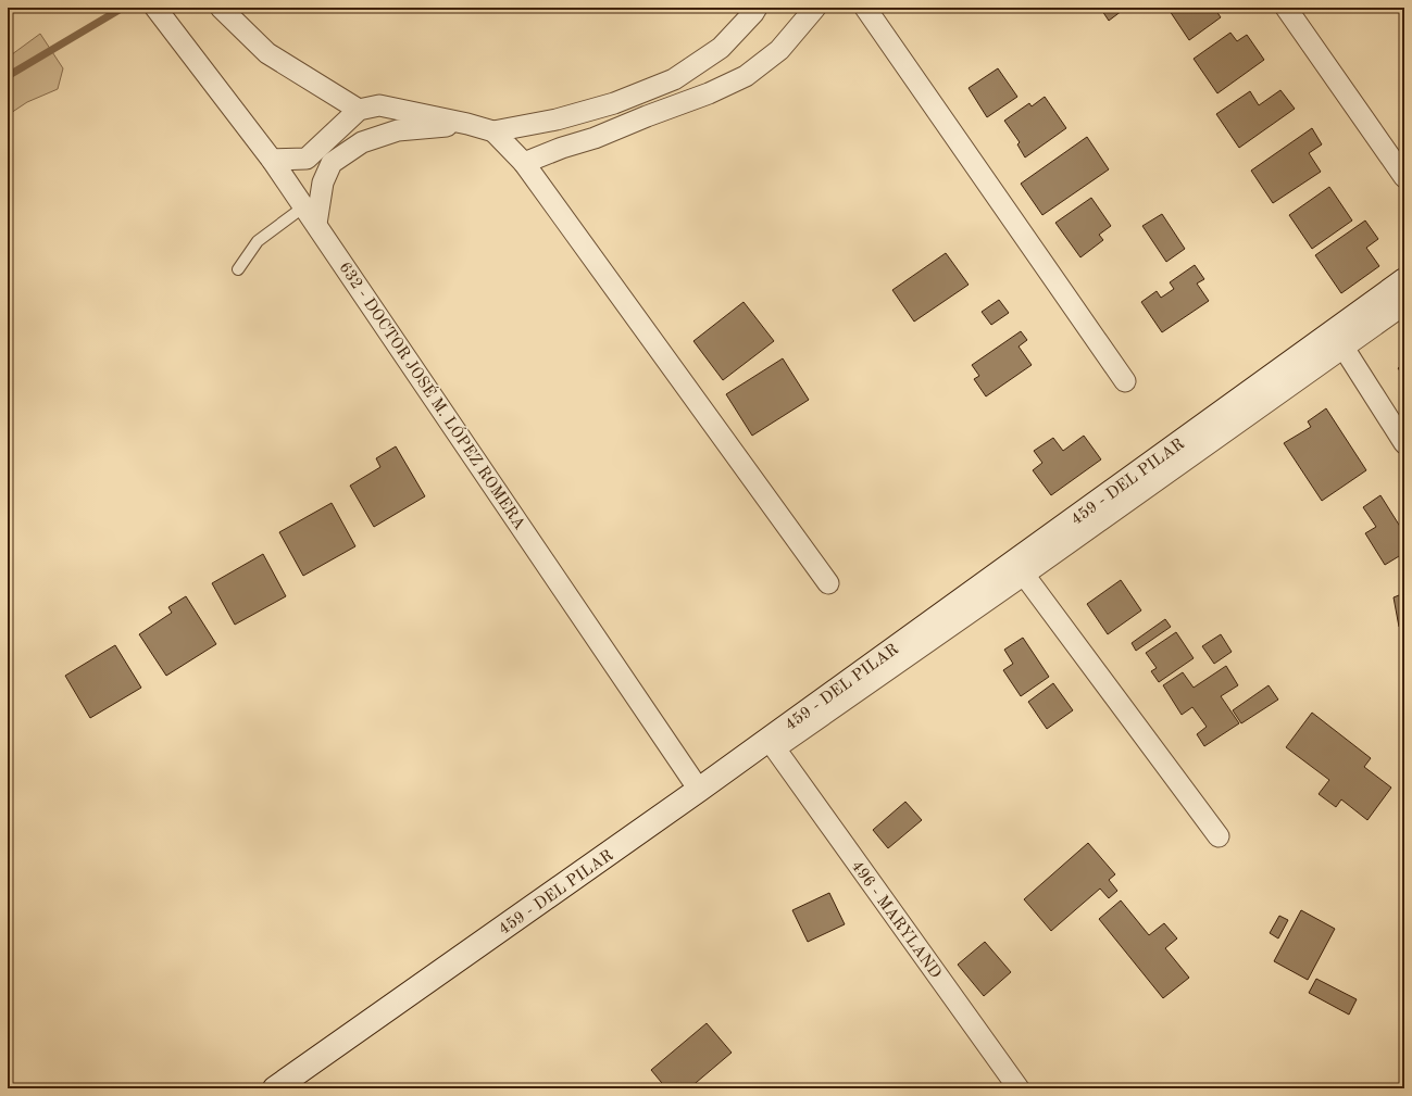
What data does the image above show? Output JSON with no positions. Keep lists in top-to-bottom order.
{
  "streets": {
    "street": ["632 - DOCTOR JOSÉ M. LÓPEZ ROMERA", "459 - DEL PILAR", "496 - MARYLAND"]
  },
  "crossings": [
    ["632 - DOCTOR JOSÉ M. LÓPEZ ROMERA", "459 - DEL PILAR"]
  ]
}
